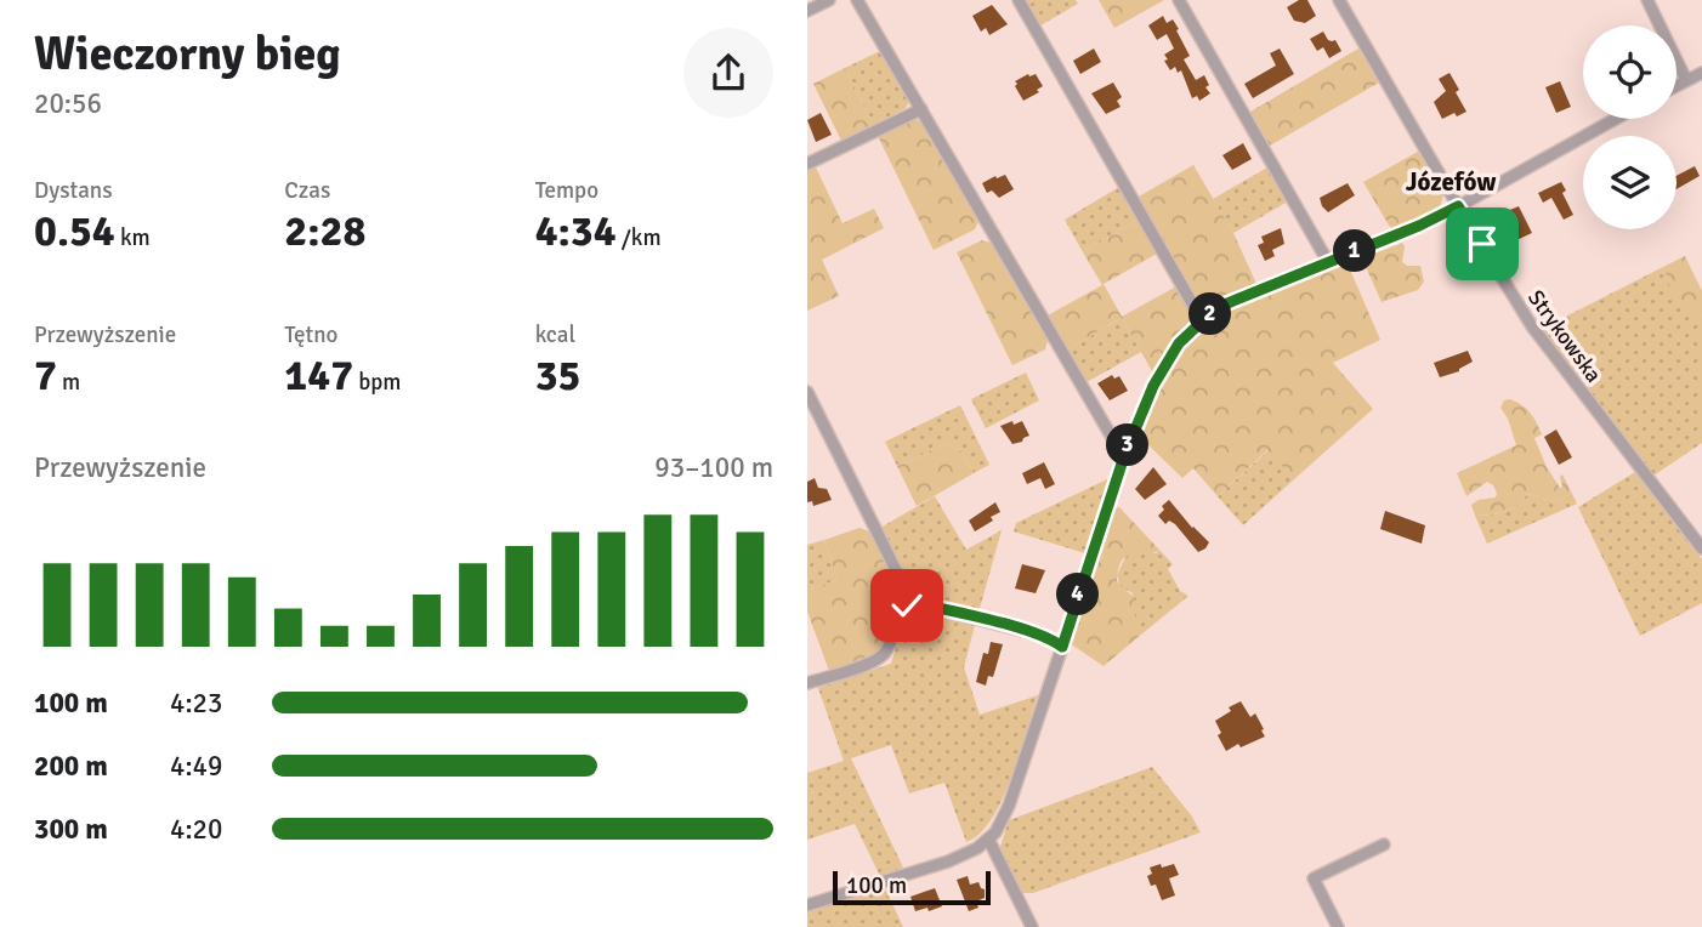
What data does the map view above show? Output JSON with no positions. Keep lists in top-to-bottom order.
{
  "streets": {
    "street": ["Strykowska"]
  },
  "districts": ["Józefów"],
  "scale_bar": "100 m",
  "page": {
    "heading": ["Wieczorny bieg", "20:56"],
    "stats": [
      ["Dystans", "0.54 km"],
      ["Czas", "2:28"],
      ["Tempo", "4:34 /km"],
      ["Przewyższenie", "7 m"],
      ["Tętno", "147 bpm"],
      ["kcal", "35"]
    ],
    "pins": [
      "1",
      "2",
      "3",
      "4"
    ],
    "chart": ["Przewyższenie", "93–100 m"],
    "list": [
      {
        "name": "100 m",
        "note": "4:23"
      },
      {
        "name": "200 m",
        "note": "4:49"
      },
      {
        "name": "300 m",
        "note": "4:20"
      }
    ],
    "scale": "100 m"
  }
}
